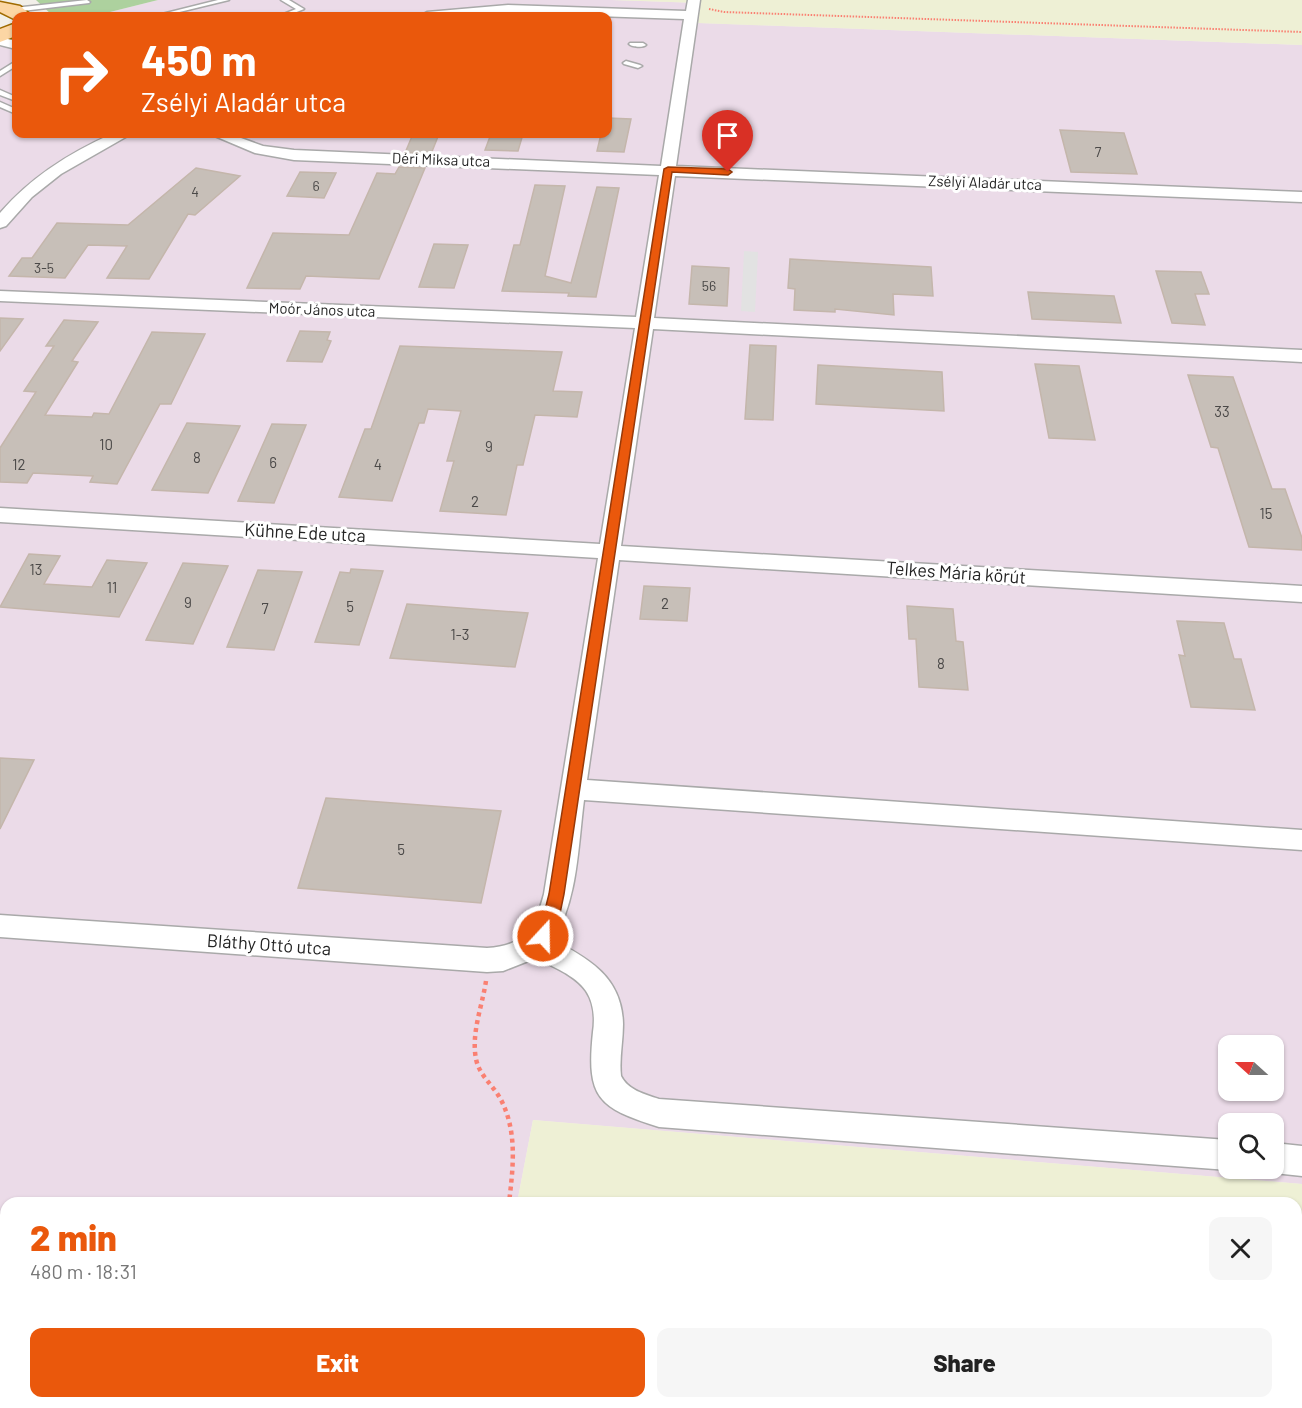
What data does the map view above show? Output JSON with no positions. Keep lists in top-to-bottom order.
{
  "streets": {
    "street": [
      "Déri Miksa utca",
      "Zsélyi Aladár utca",
      "Moór János utca",
      "Kühne Ede utca",
      "Telkes Mária körút",
      "Bláthy Ottó utca"
    ]
  },
  "crossings": [
    ["Déri Miksa utca", "Zsélyi Aladár utca"],
    ["Kühne Ede utca", "Telkes Mária körút"]
  ],
  "house_numbers": [
    "7",
    "6",
    "4",
    "3-5",
    "56",
    "33",
    "10",
    "9",
    "8",
    "6",
    "12",
    "4",
    "2",
    "15",
    "13",
    "11",
    "9",
    "2",
    "5",
    "7",
    "1-3",
    "8",
    "5"
  ],
  "north": "left",
  "page": {
    "turn": ["450 m", "Zsélyi Aladár utca"],
    "heading": ["2 min", "480 m · 18:31"],
    "buttons": ["Exit", "Share"]
  }
}
